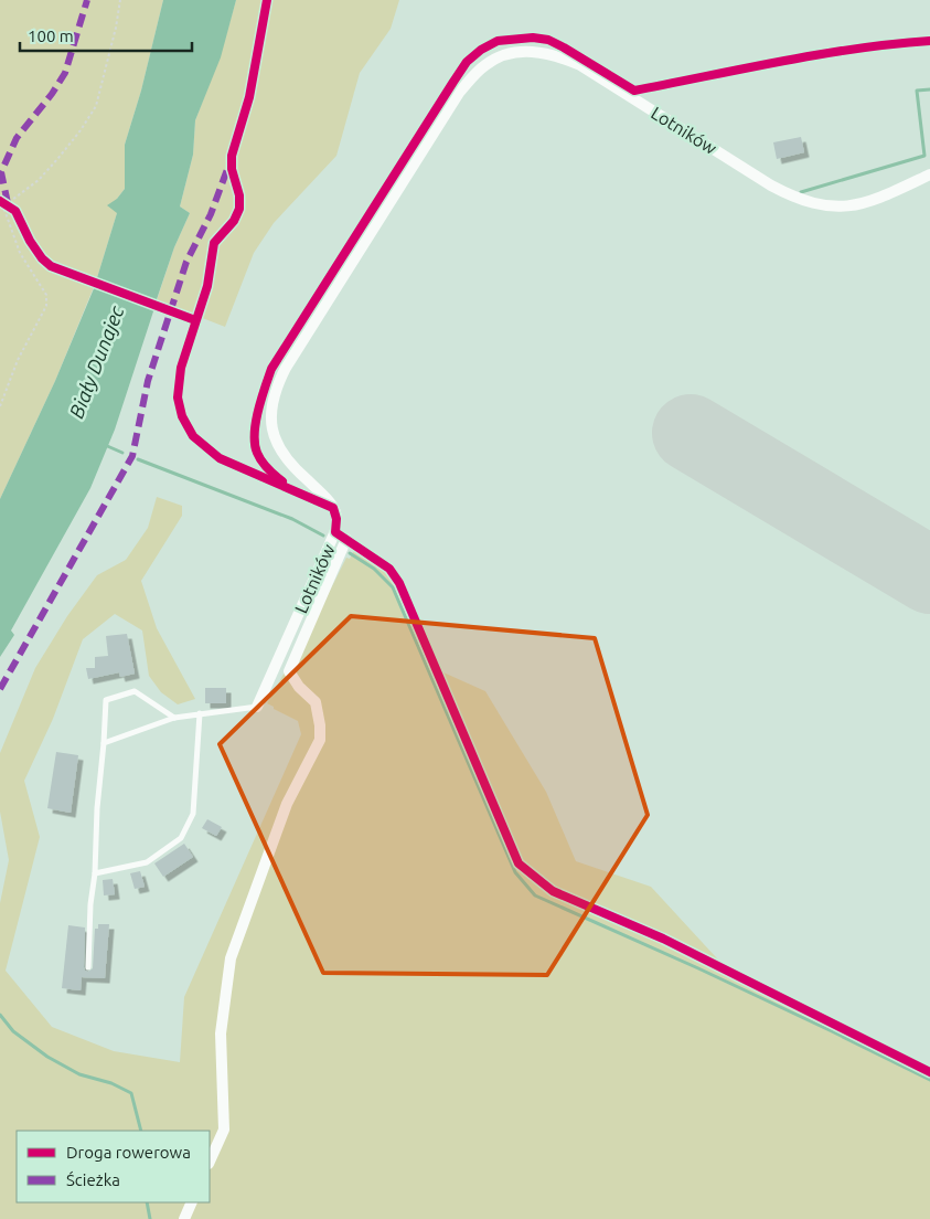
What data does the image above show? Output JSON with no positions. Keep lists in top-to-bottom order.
{
  "streets": {
    "street": ["Lotników"]
  },
  "water": ["Biały Dunajec"],
  "legend": ["Droga rowerowa", "Ścieżka"],
  "scale_bar": "100 m"
}
